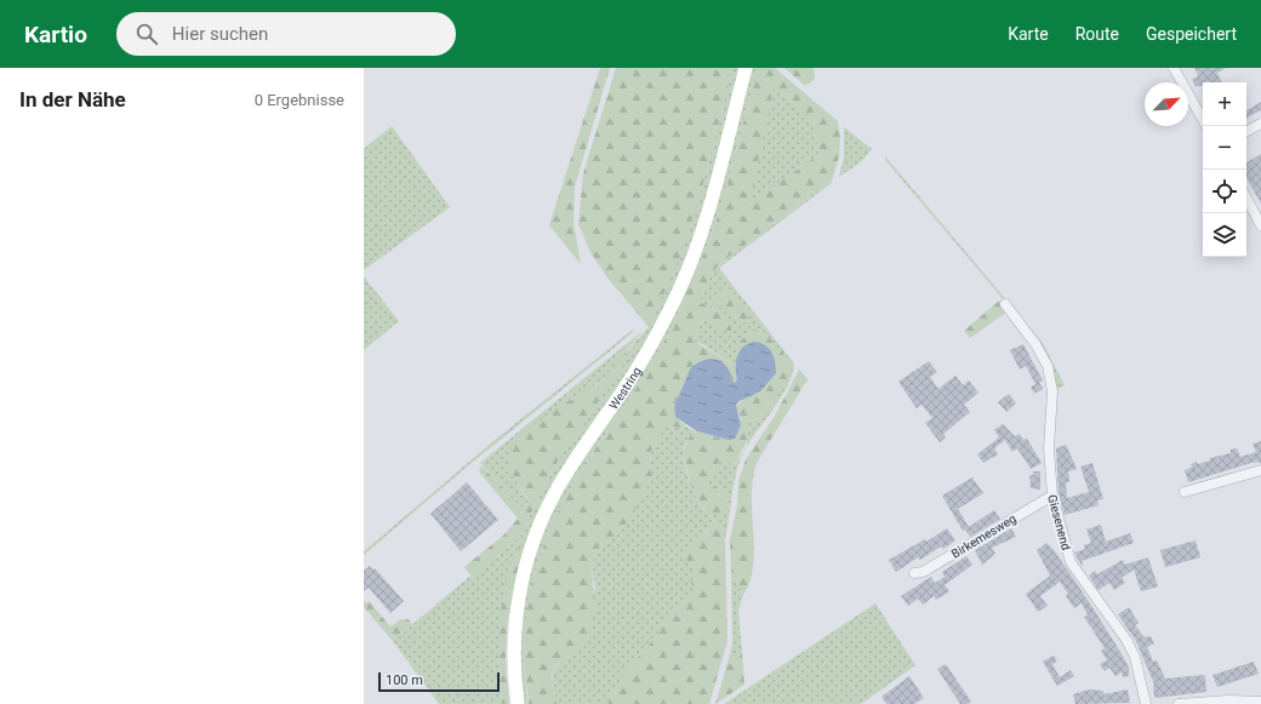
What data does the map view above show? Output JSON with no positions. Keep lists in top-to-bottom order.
{
  "streets": {
    "main road": ["Westring"],
    "street": ["Giesenend", "Birkemesweg"]
  },
  "crossings": [
    ["Giesenend", "Birkemesweg"]
  ],
  "scale_bar": "100 m",
  "north": "top right",
  "page": {
    "header": "Kartio",
    "search": "Hier suchen",
    "nav": ["Karte", "Route", "Gespeichert"],
    "heading": ["In der Nähe", "0 Ergebnisse"],
    "map_buttons": ["+", "−"],
    "scale": "100 m"
  }
}
